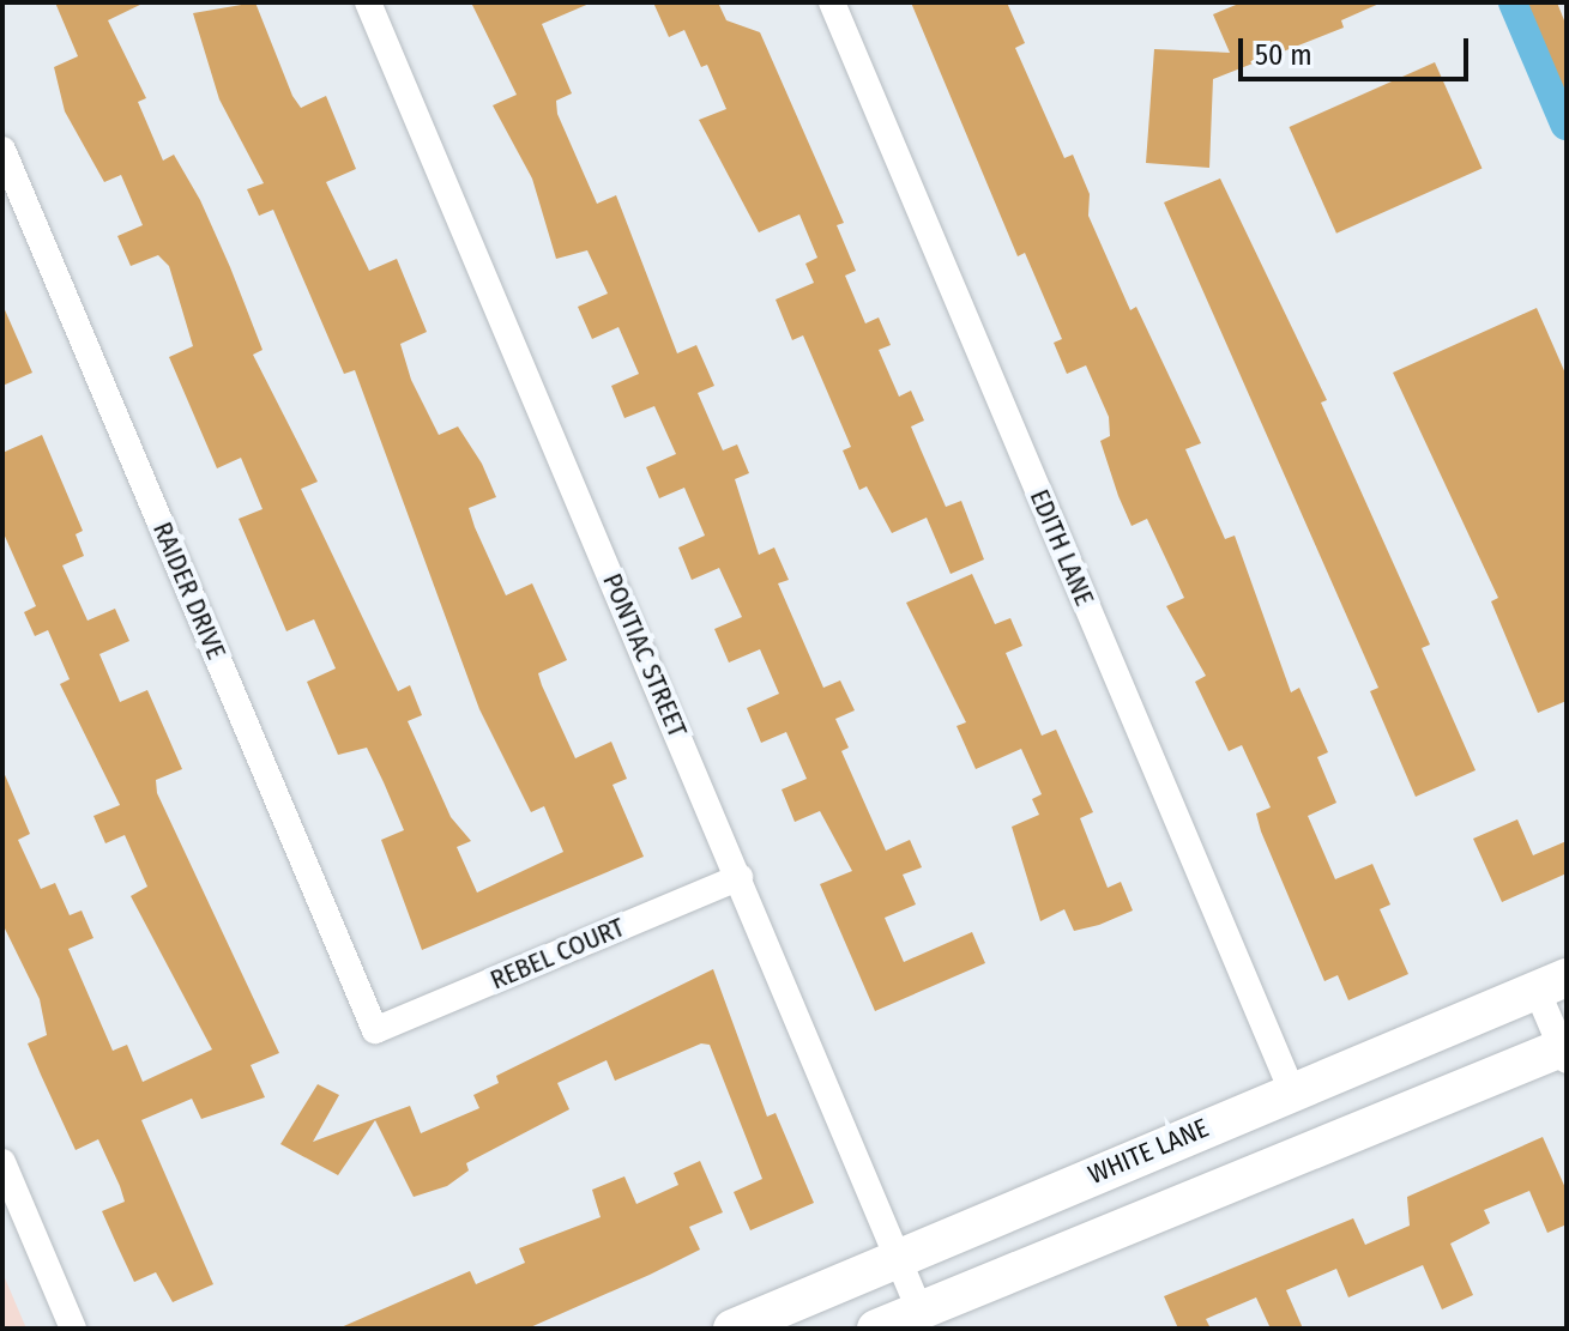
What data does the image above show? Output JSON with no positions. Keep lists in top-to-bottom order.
{
  "streets": {
    "main road": ["WHITE LANE"],
    "street": [
      "EDITH LANE",
      "RAIDER DRIVE",
      "PONTIAC STREET",
      "REBEL COURT"
    ]
  },
  "crossings": [
    ["EDITH LANE", "WHITE LANE"],
    ["RAIDER DRIVE", "REBEL COURT"],
    ["PONTIAC STREET", "REBEL COURT"],
    ["PONTIAC STREET", "WHITE LANE"]
  ],
  "scale_bar": "50 m"
}
